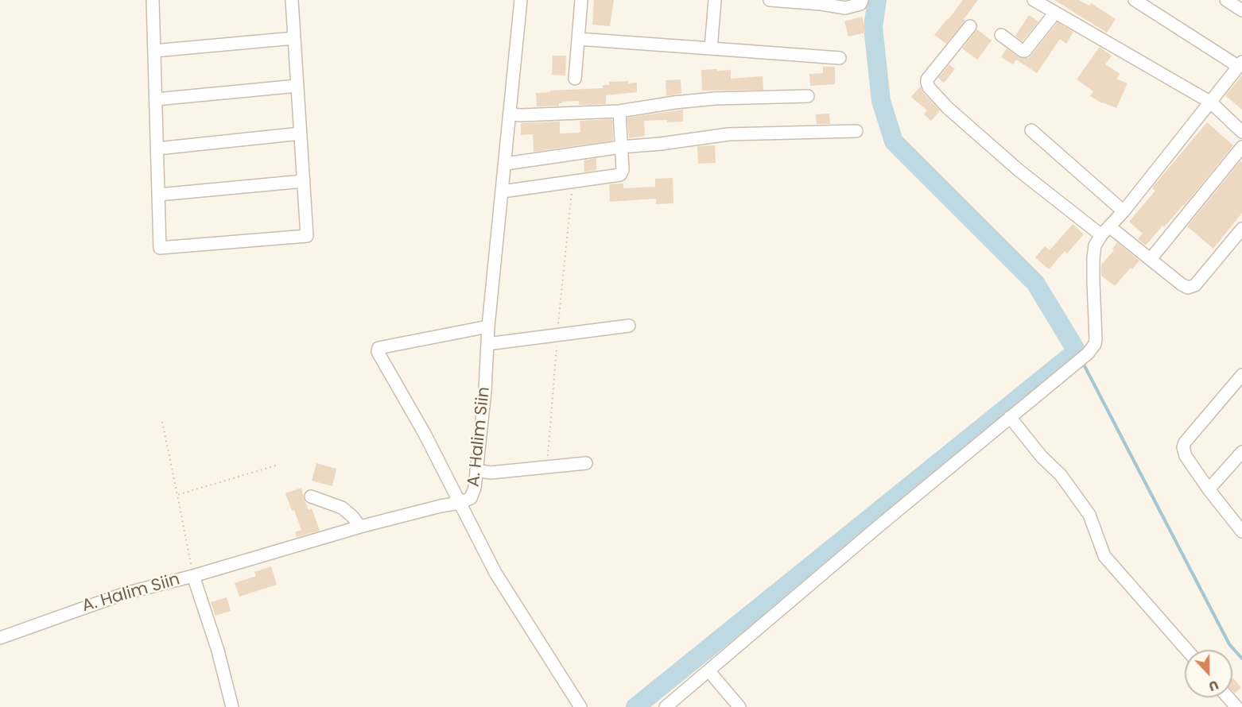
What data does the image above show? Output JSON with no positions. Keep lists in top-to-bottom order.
{
  "streets": {
    "street": ["A. Halim Siin"]
  },
  "north": "bottom"
}
